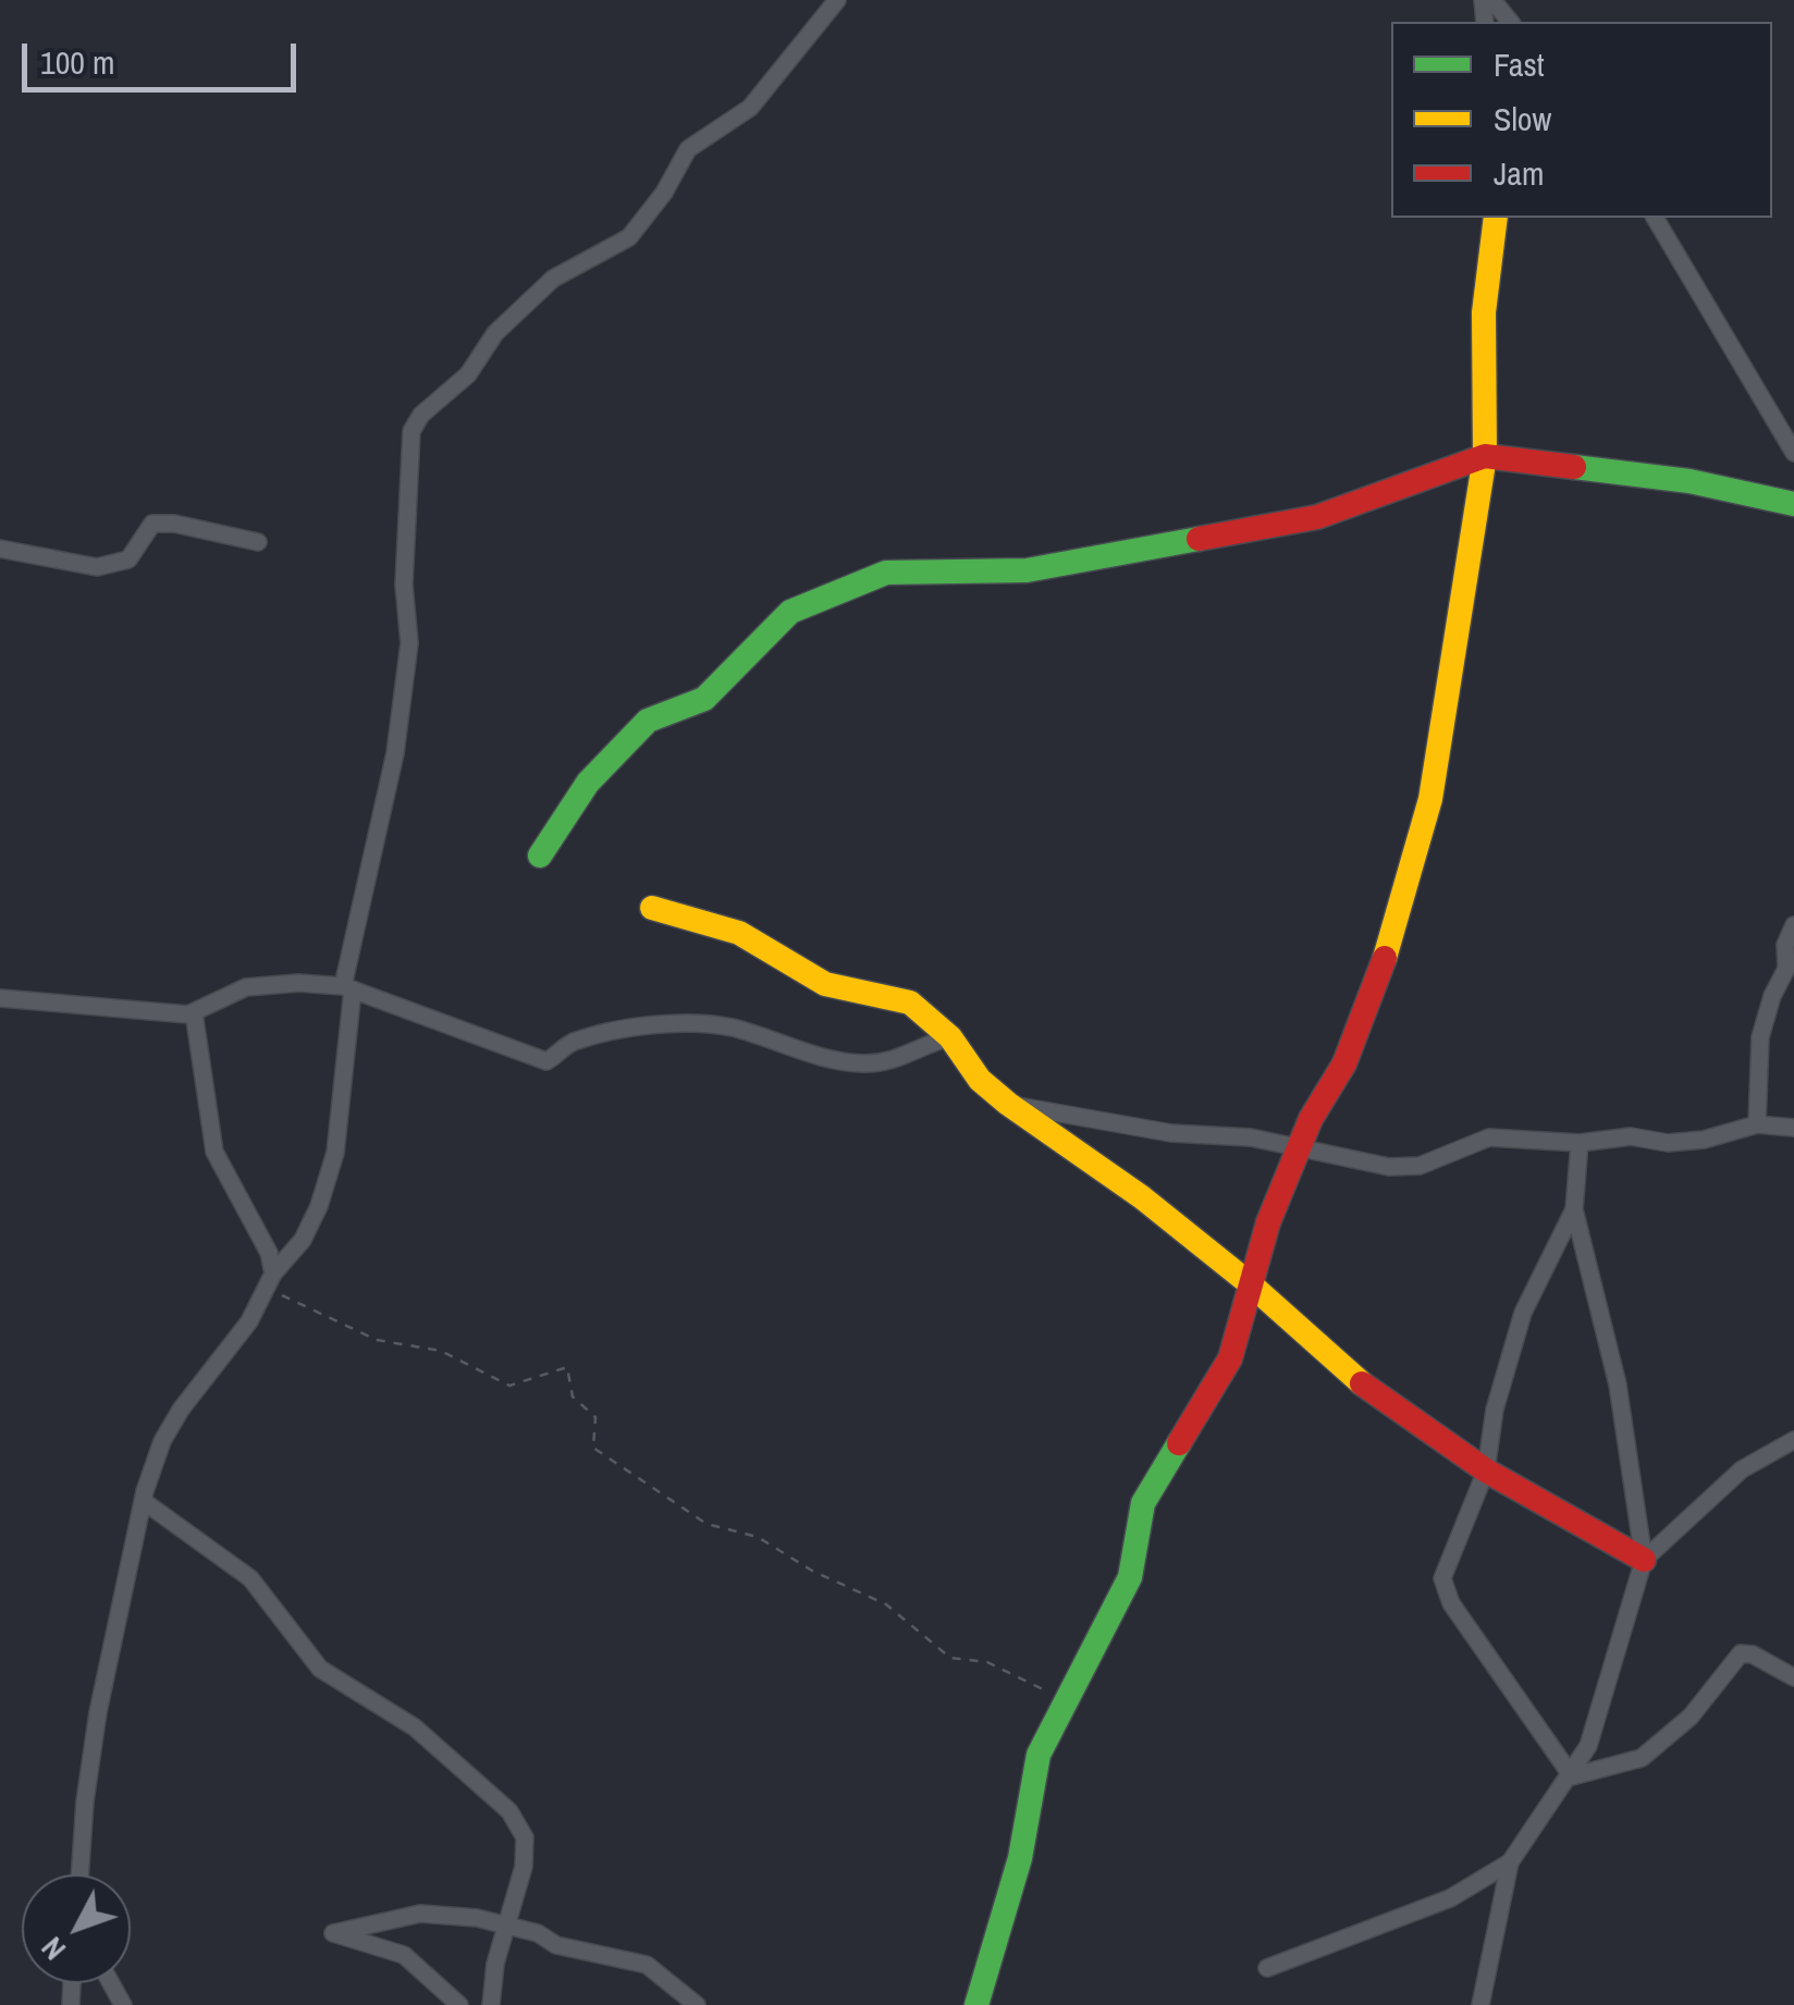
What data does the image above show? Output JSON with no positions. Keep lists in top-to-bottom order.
{
  "legend": ["Fast", "Slow", "Jam"],
  "scale_bar": "100 m",
  "north": "bottom left"
}
